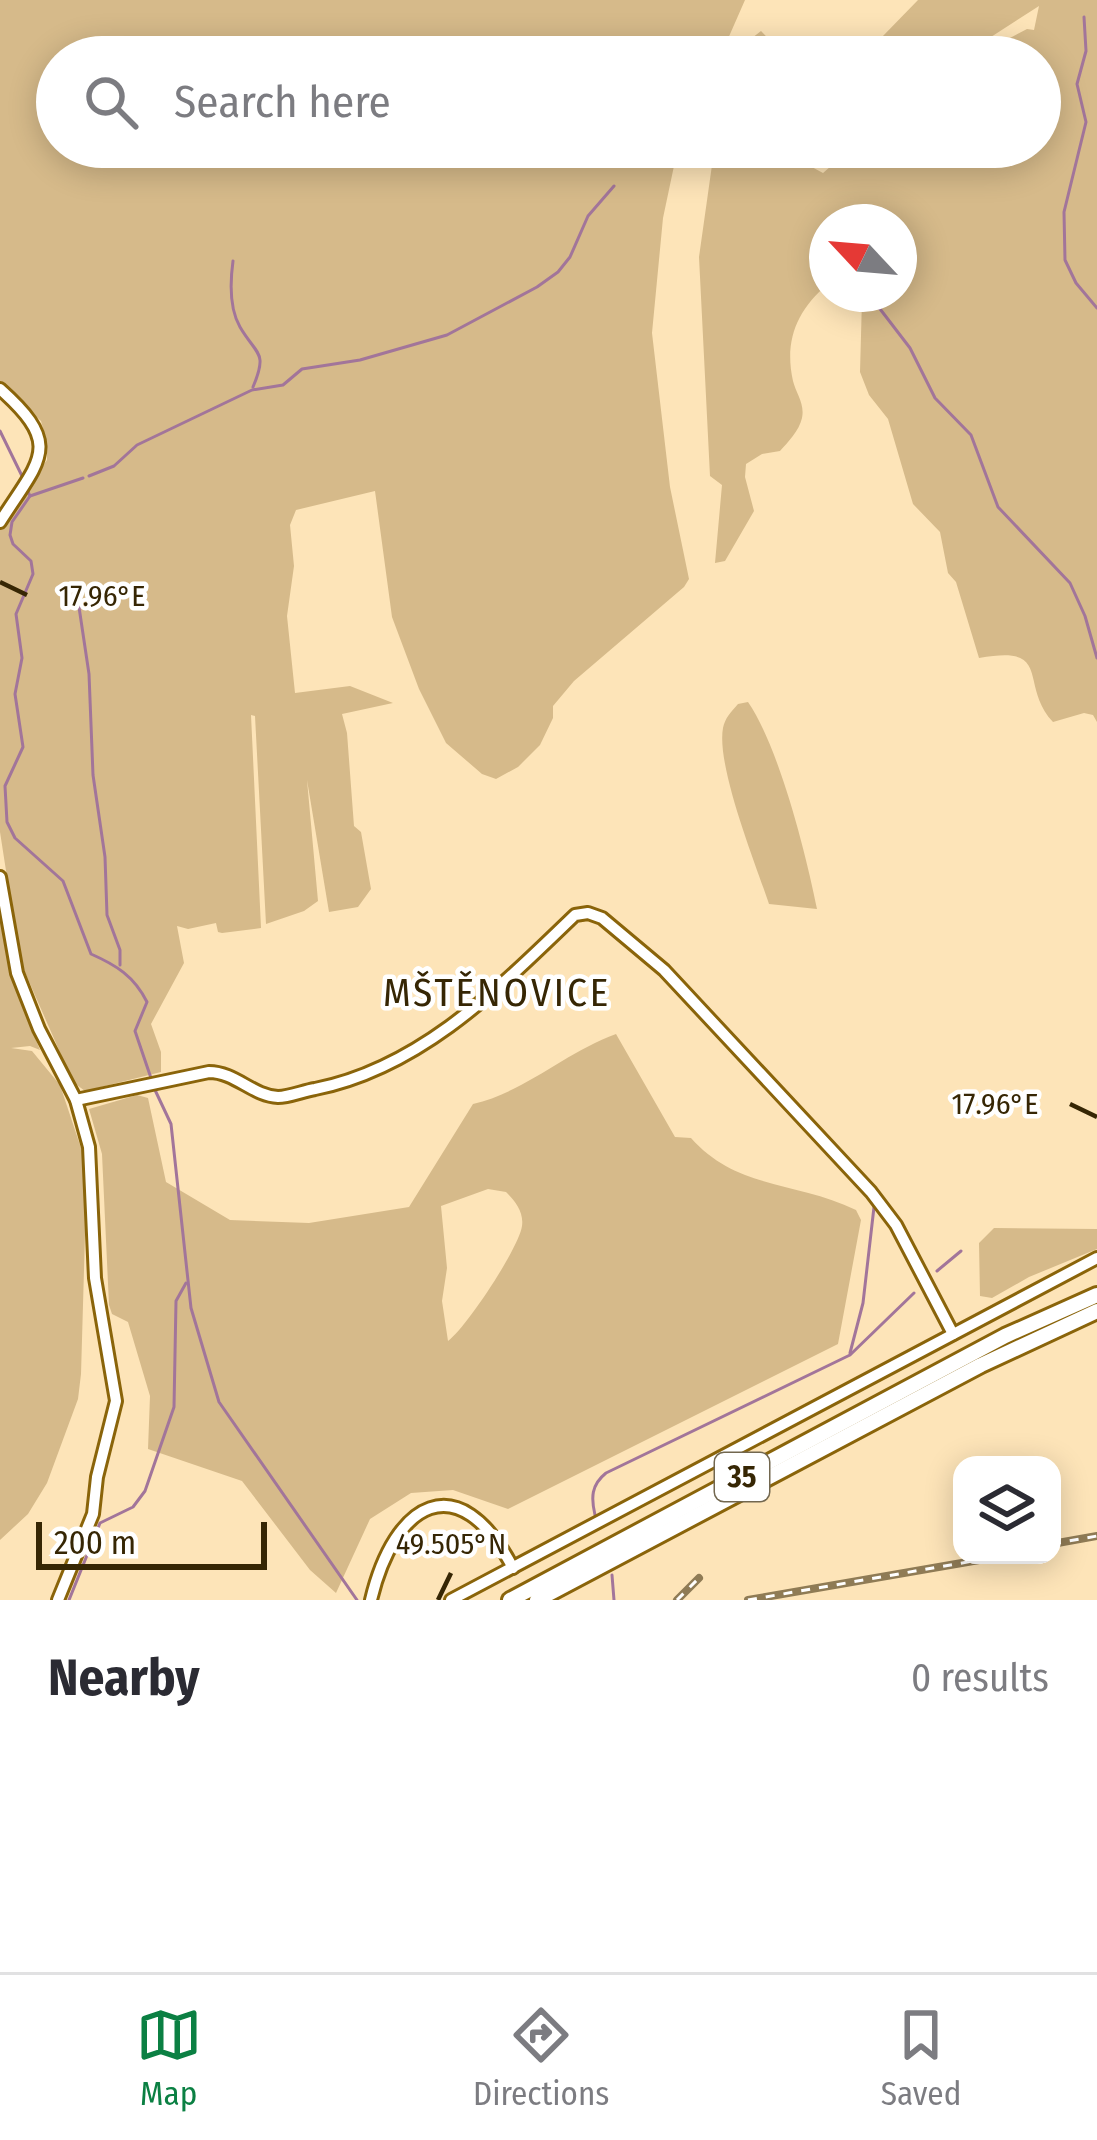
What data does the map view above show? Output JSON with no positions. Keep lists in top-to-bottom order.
{
  "streets": {
    "highway": ["35"]
  },
  "districts": ["MŠTĚNOVICE"],
  "scale_bar": "200 m",
  "north": "top left",
  "page": {
    "search": "Search here",
    "scale": "200 m",
    "heading": ["Nearby", "0 results"],
    "nav": ["Map", "Directions", "Saved"]
  },
  "coordinates": ["17.96°E", "49.505°N"]
}
